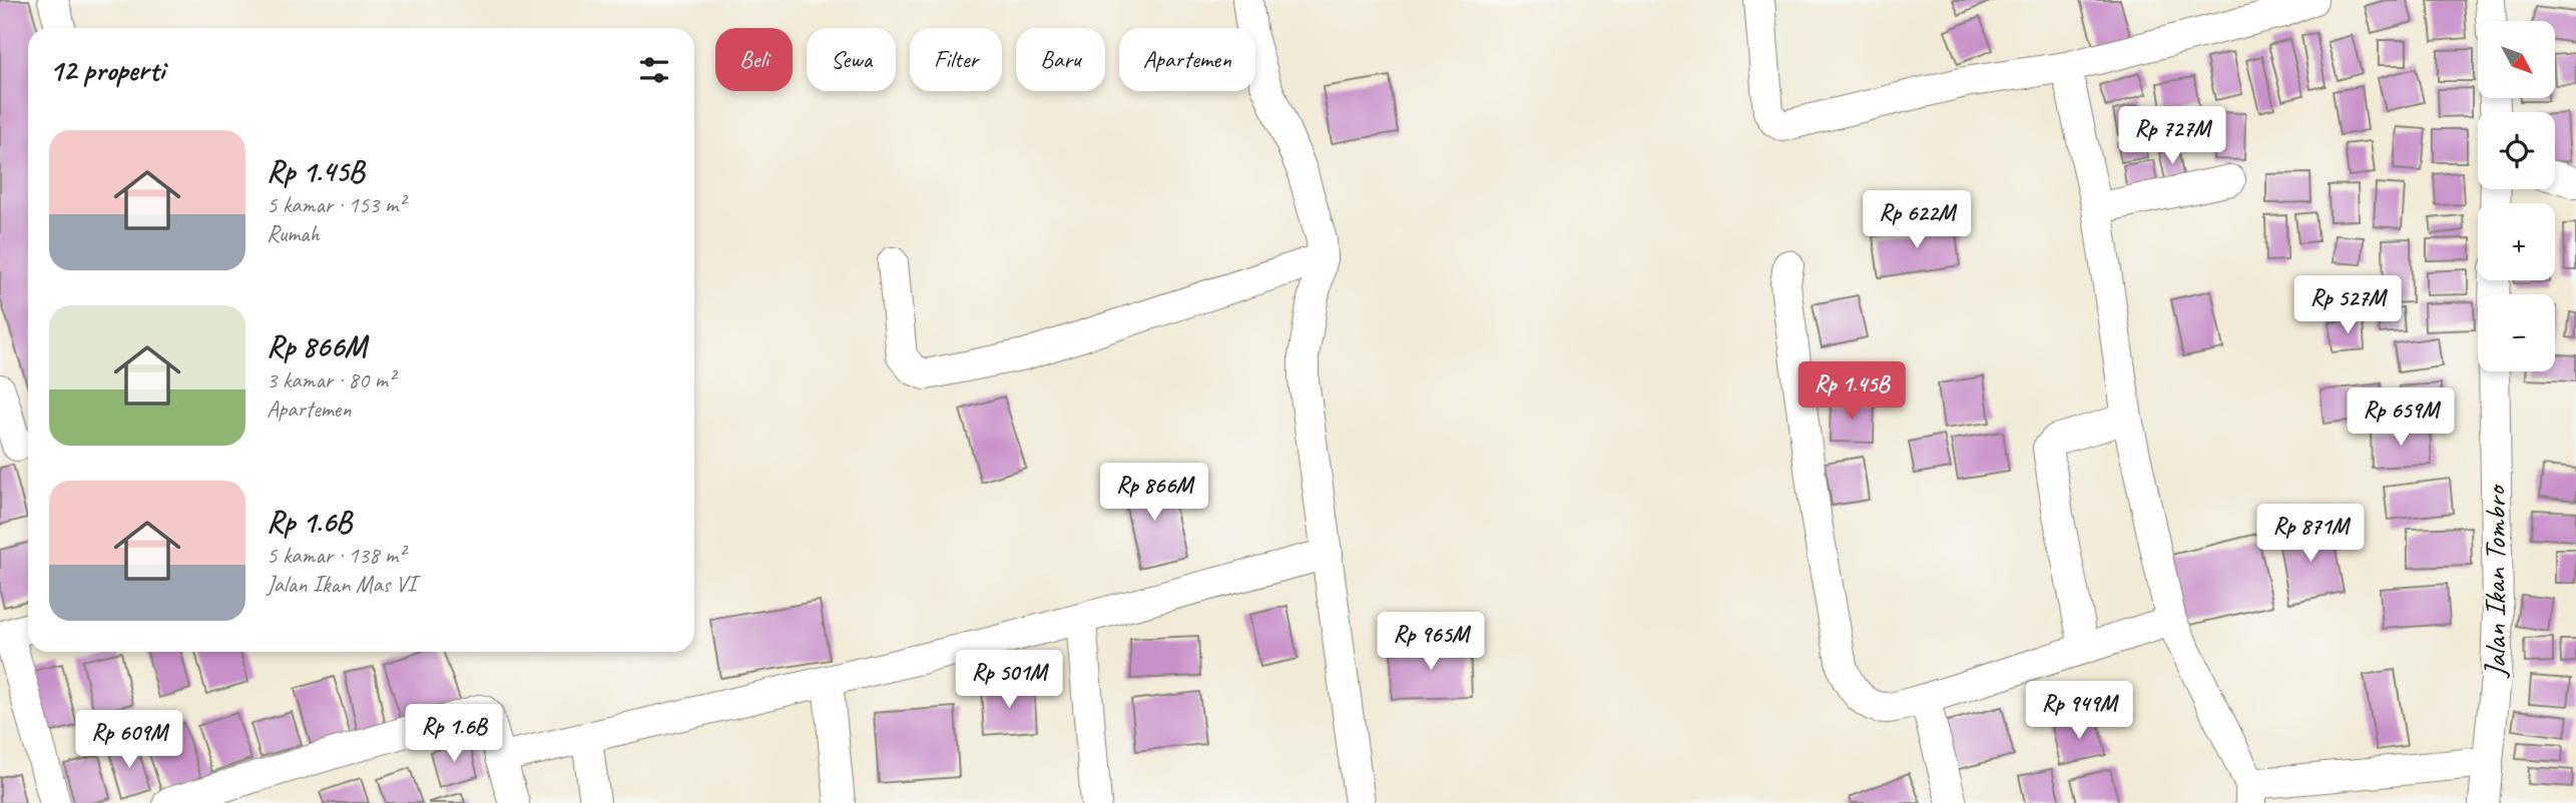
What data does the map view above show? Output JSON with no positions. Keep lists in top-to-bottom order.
{
  "streets": {
    "street": ["Jalan Ikan Tombro"]
  },
  "north": "bottom right",
  "page": {
    "map_buttons": ["+", "−"],
    "chip": [
      "Beli",
      "Sewa",
      "Filter",
      "Baru",
      "Apartemen"
    ],
    "heading": "12 properti",
    "price": [
      "Rp 727M",
      "Rp 622M",
      "Rp 527M",
      "Rp 1.45B",
      "Rp 659M",
      "Rp 866M",
      "Rp 871M",
      "Rp 965M",
      "Rp 501M",
      "Rp 949M",
      "Rp 1.6B",
      "Rp 609M"
    ],
    "list": [
      {
        "name": "Rp 1.45B",
        "note": "5 kamar · 153 m² · Rumah"
      },
      {
        "name": "Rp 866M",
        "note": "3 kamar · 80 m² · Apartemen"
      },
      {
        "name": "Rp 1.6B",
        "note": "5 kamar · 138 m² · Jalan Ikan Mas VI"
      }
    ]
  }
}
